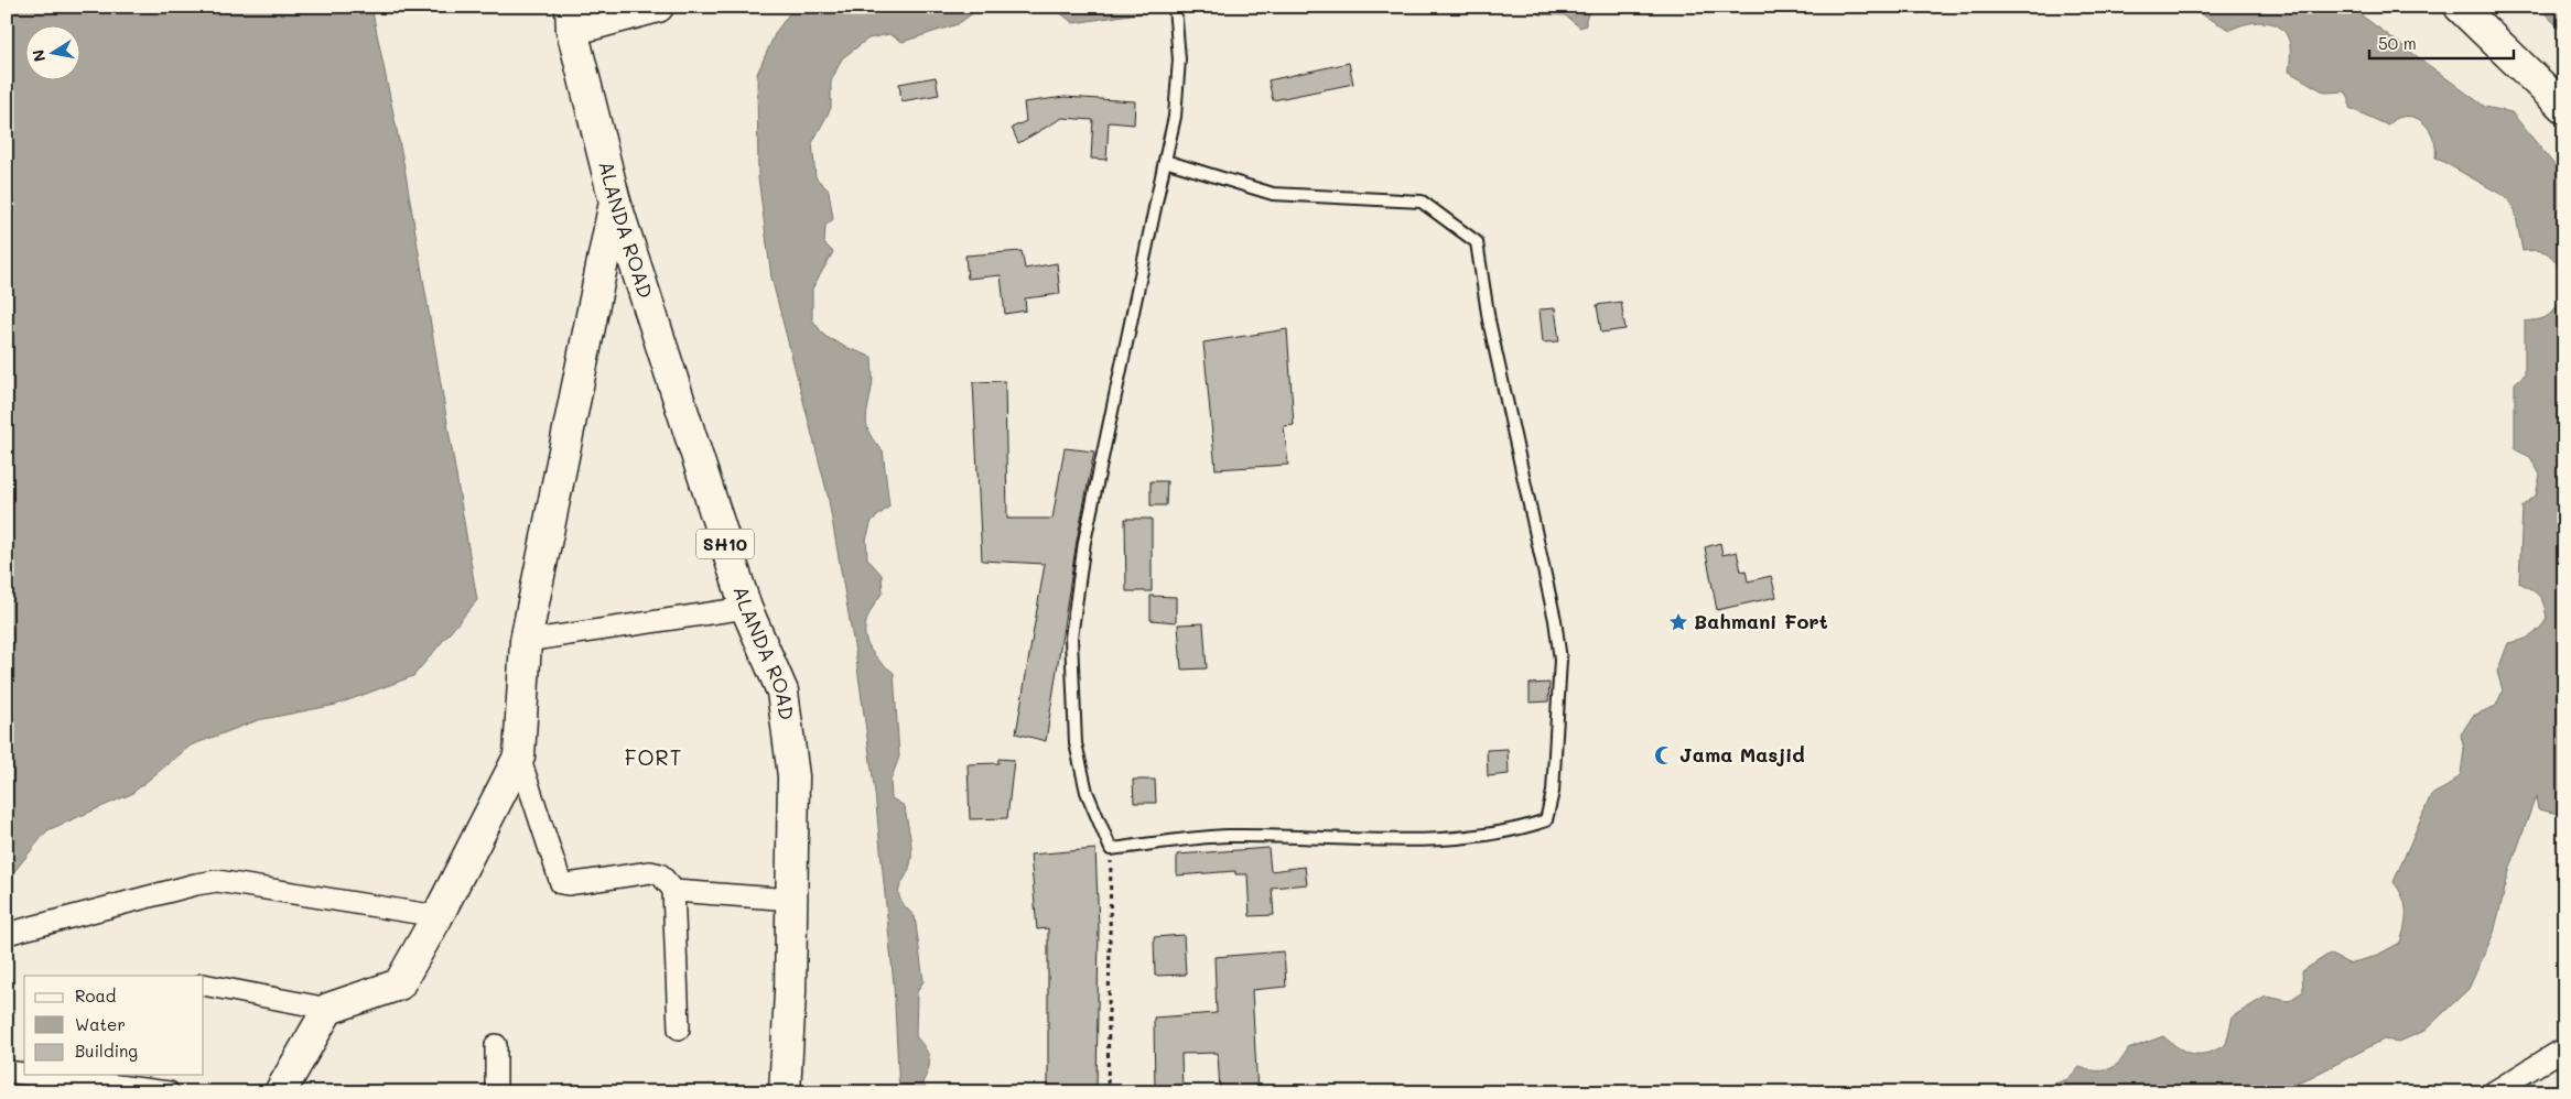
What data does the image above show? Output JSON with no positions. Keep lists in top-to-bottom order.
{
  "streets": {
    "main road": ["ALANDA ROAD", "SH10"]
  },
  "districts": ["FORT"],
  "places": {
    "place": ["Bahmani Fort"],
    "mosque": ["Jama Masjid"]
  },
  "legend": ["Road", "Water", "Building"],
  "scale_bar": "50 m",
  "north": "left"
}
